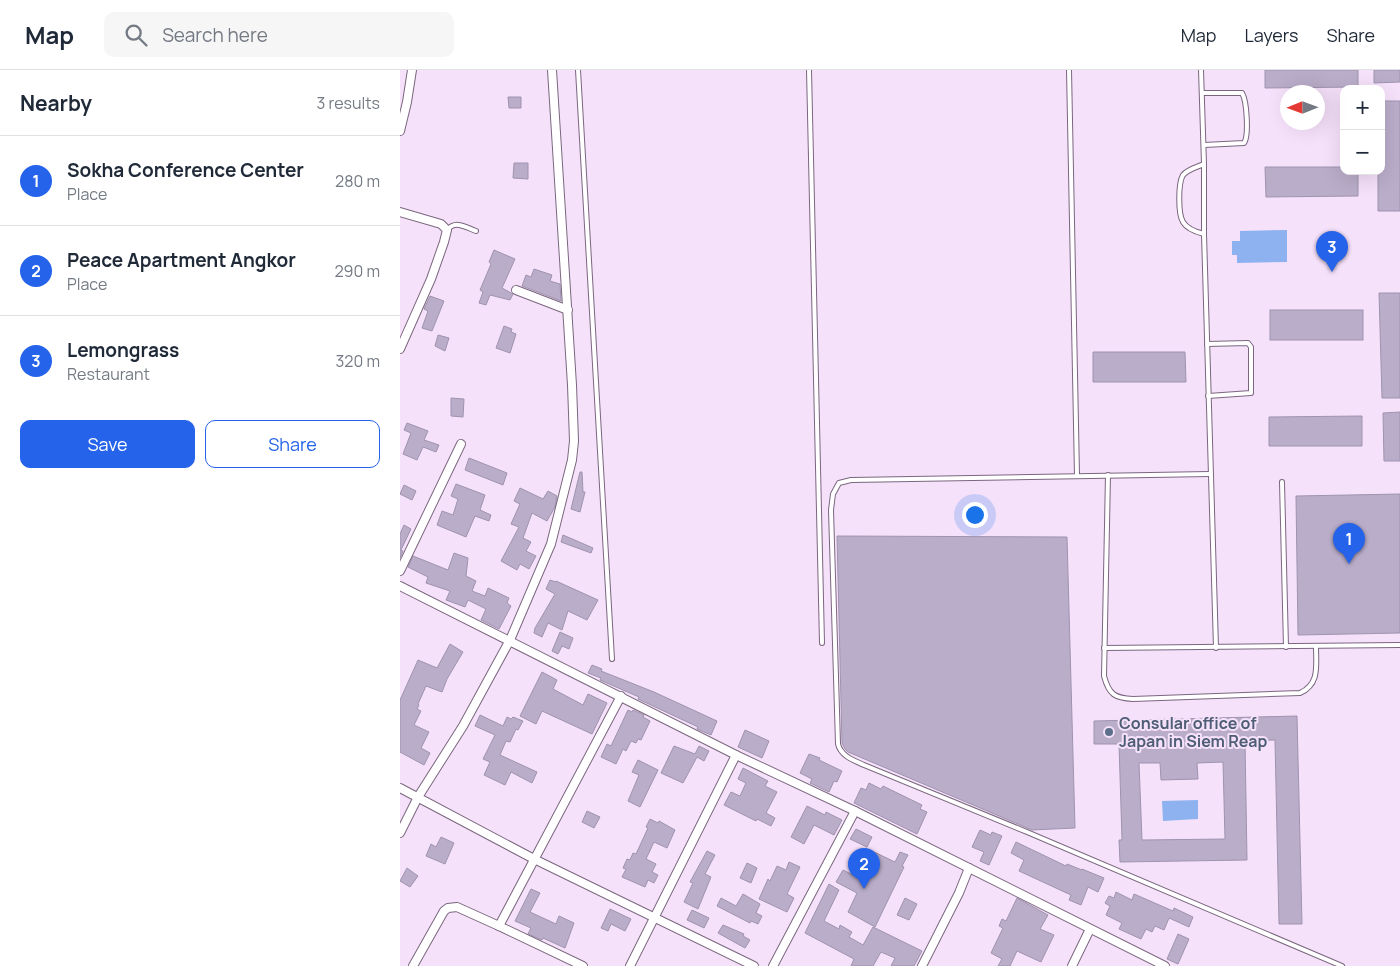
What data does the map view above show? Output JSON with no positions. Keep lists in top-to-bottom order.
{
  "places": ["Consular office of Japan in Siem Reap"],
  "north": "left",
  "page": {
    "header": "Map",
    "search": "Search here",
    "nav": ["Map", "Layers", "Share"],
    "heading": ["Nearby", "3 results"],
    "map_buttons": ["+", "−"],
    "list": [
      {
        "mark": "1",
        "name": "Sokha Conference Center",
        "note": "Place",
        "value": "280 m"
      },
      {
        "mark": "2",
        "name": "Peace Apartment Angkor",
        "note": "Place",
        "value": "290 m"
      },
      {
        "mark": "3",
        "name": "Lemongrass",
        "note": "Restaurant",
        "value": "320 m"
      }
    ],
    "pins": ["3", "1", "2"],
    "buttons": ["Save", "Share"]
  }
}
